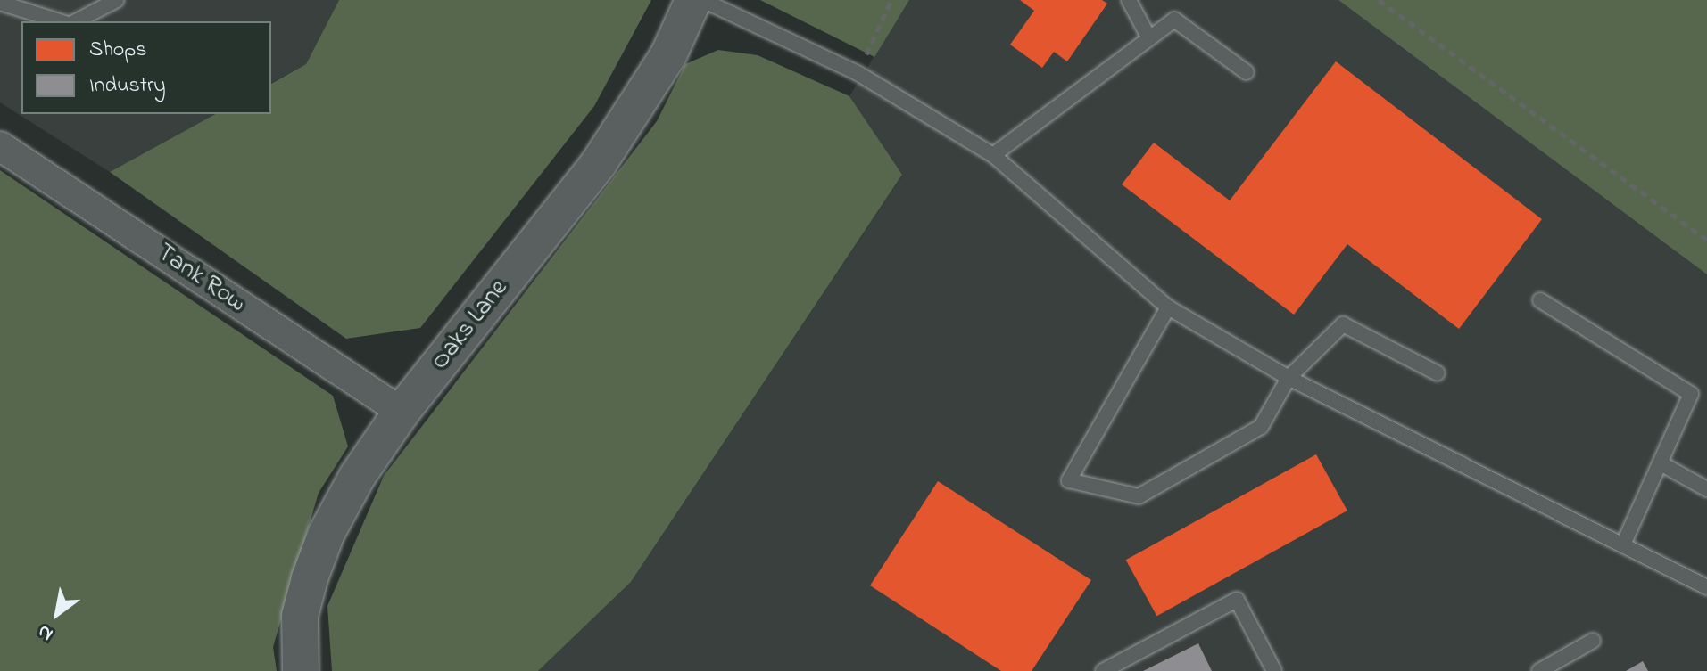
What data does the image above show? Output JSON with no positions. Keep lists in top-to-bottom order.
{
  "streets": {
    "street": ["Tank Row", "Oaks Lane"]
  },
  "crossings": [
    ["Tank Row", "Oaks Lane"]
  ],
  "legend": ["Shops", "Industry"],
  "north": "bottom left"
}
